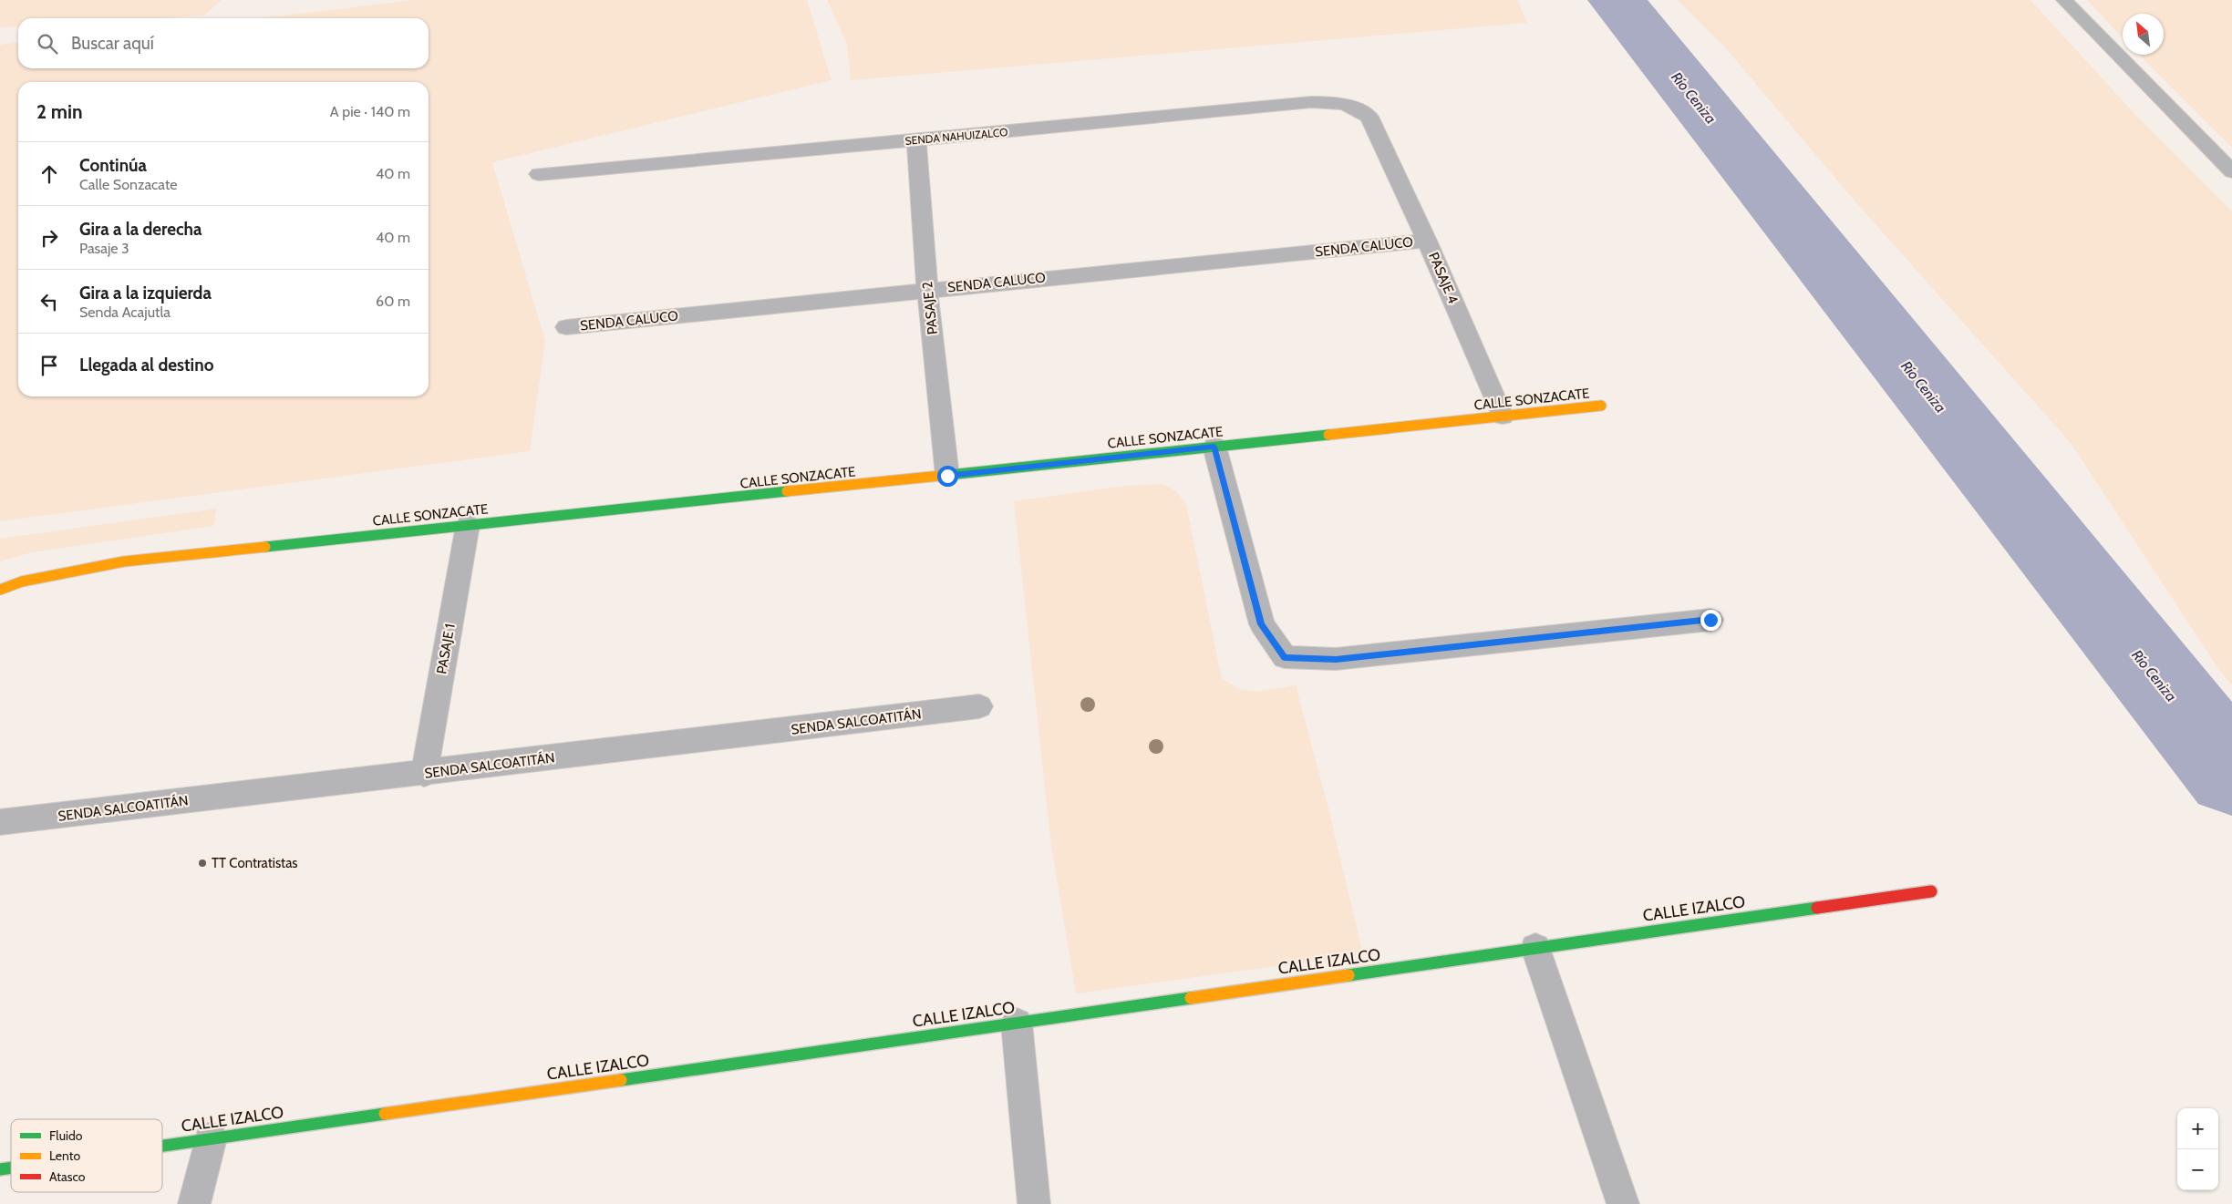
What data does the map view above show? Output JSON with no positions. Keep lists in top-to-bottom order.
{
  "streets": {
    "street": [
      "SENDA NAHUIZALCO",
      "SENDA CALUCO",
      "PASAJE 4",
      "PASAJE 2",
      "CALLE SONZACATE",
      "PASAJE 1",
      "SENDA SALCOATITÁN",
      "CALLE IZALCO"
    ]
  },
  "crossings": [
    ["SENDA NAHUIZALCO", "PASAJE 4"],
    ["SENDA NAHUIZALCO", "PASAJE 2"],
    ["SENDA CALUCO", "PASAJE 4"],
    ["SENDA CALUCO", "PASAJE 2"],
    ["PASAJE 4", "CALLE SONZACATE"],
    ["PASAJE 2", "CALLE SONZACATE"],
    ["CALLE SONZACATE", "PASAJE 1"],
    ["PASAJE 1", "SENDA SALCOATITÁN"]
  ],
  "water": ["Río Ceniza"],
  "places": ["TT Contratistas"],
  "legend": ["Fluido", "Lento", "Atasco"],
  "north": "top left",
  "page": {
    "search": "Buscar aquí",
    "heading": ["2 min", "A pie · 140 m"],
    "list": [
      ["Continúa", "Calle Sonzacate", "40 m"],
      ["Gira a la derecha", "Pasaje 3", "40 m"],
      ["Gira a la izquierda", "Senda Acajutla", "60 m"],
      "Llegada al destino"
    ],
    "map_buttons": ["+", "−"]
  }
}
